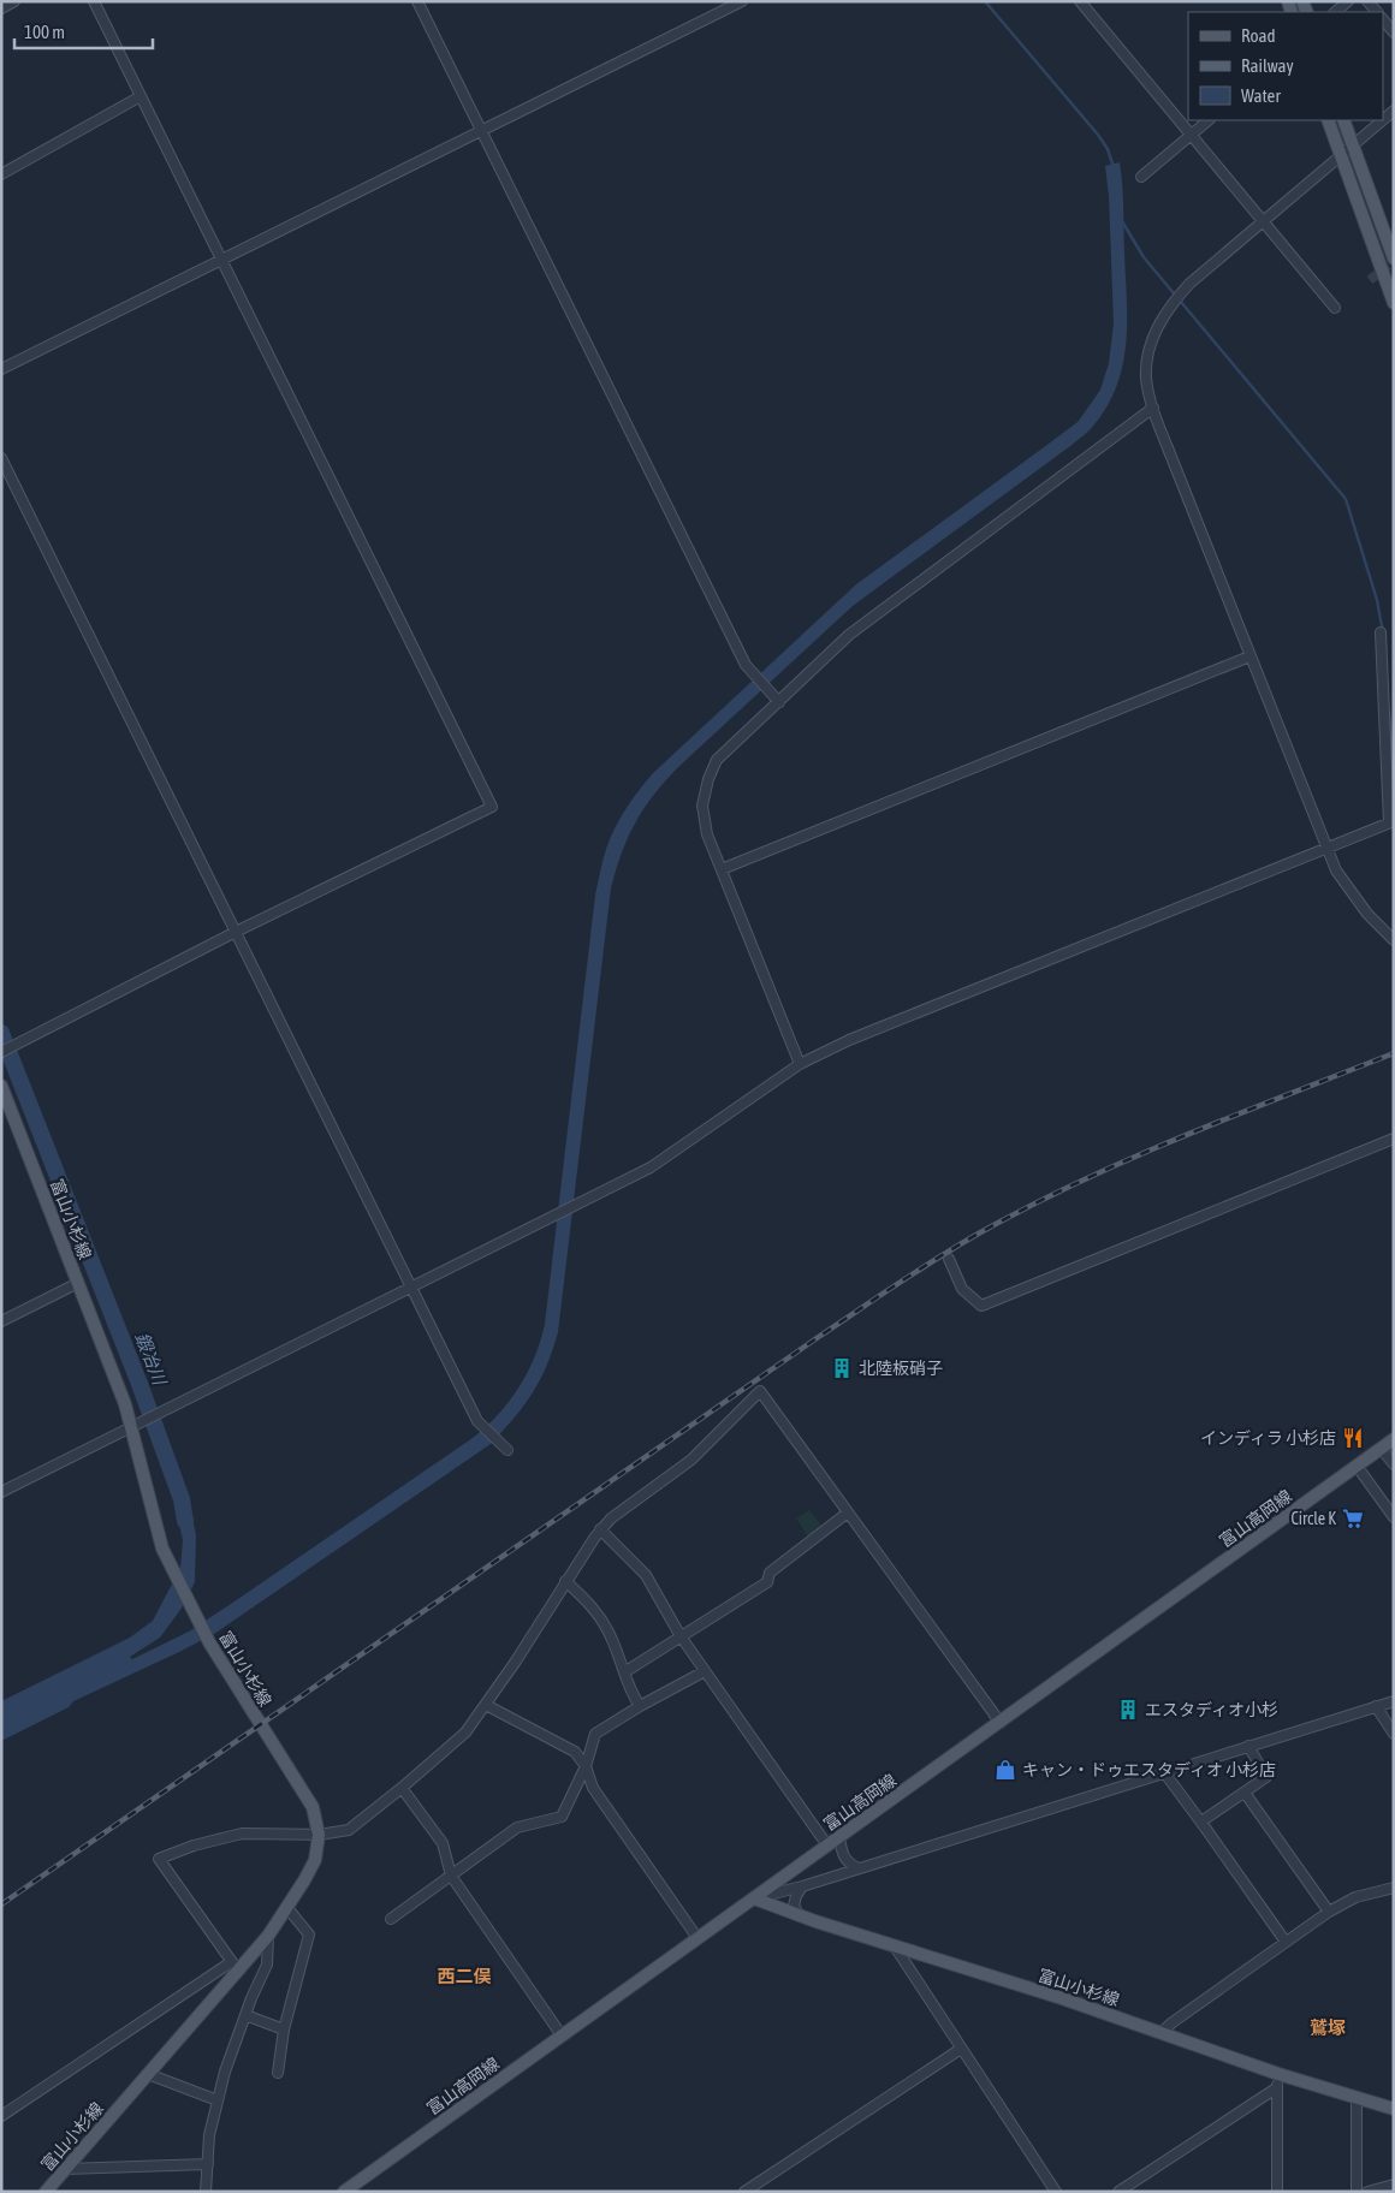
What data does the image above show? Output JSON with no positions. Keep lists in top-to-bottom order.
{
  "streets": {
    "main road": ["富山小杉線", "富山高岡線"]
  },
  "crossings": [
    ["富山小杉線", "富山高岡線"]
  ],
  "districts": ["西二俣", "鷲塚"],
  "water": ["鍛冶川"],
  "places": {
    "building": ["北陸板硝子", "エスタディオ小杉"],
    "restaurant": ["インディラ 小杉店"],
    "supermarket": ["Circle K"],
    "shop": ["キャン・ドゥエスタディオ 小杉店"]
  },
  "legend": ["Road", "Railway", "Water"],
  "scale_bar": "100 m"
}
